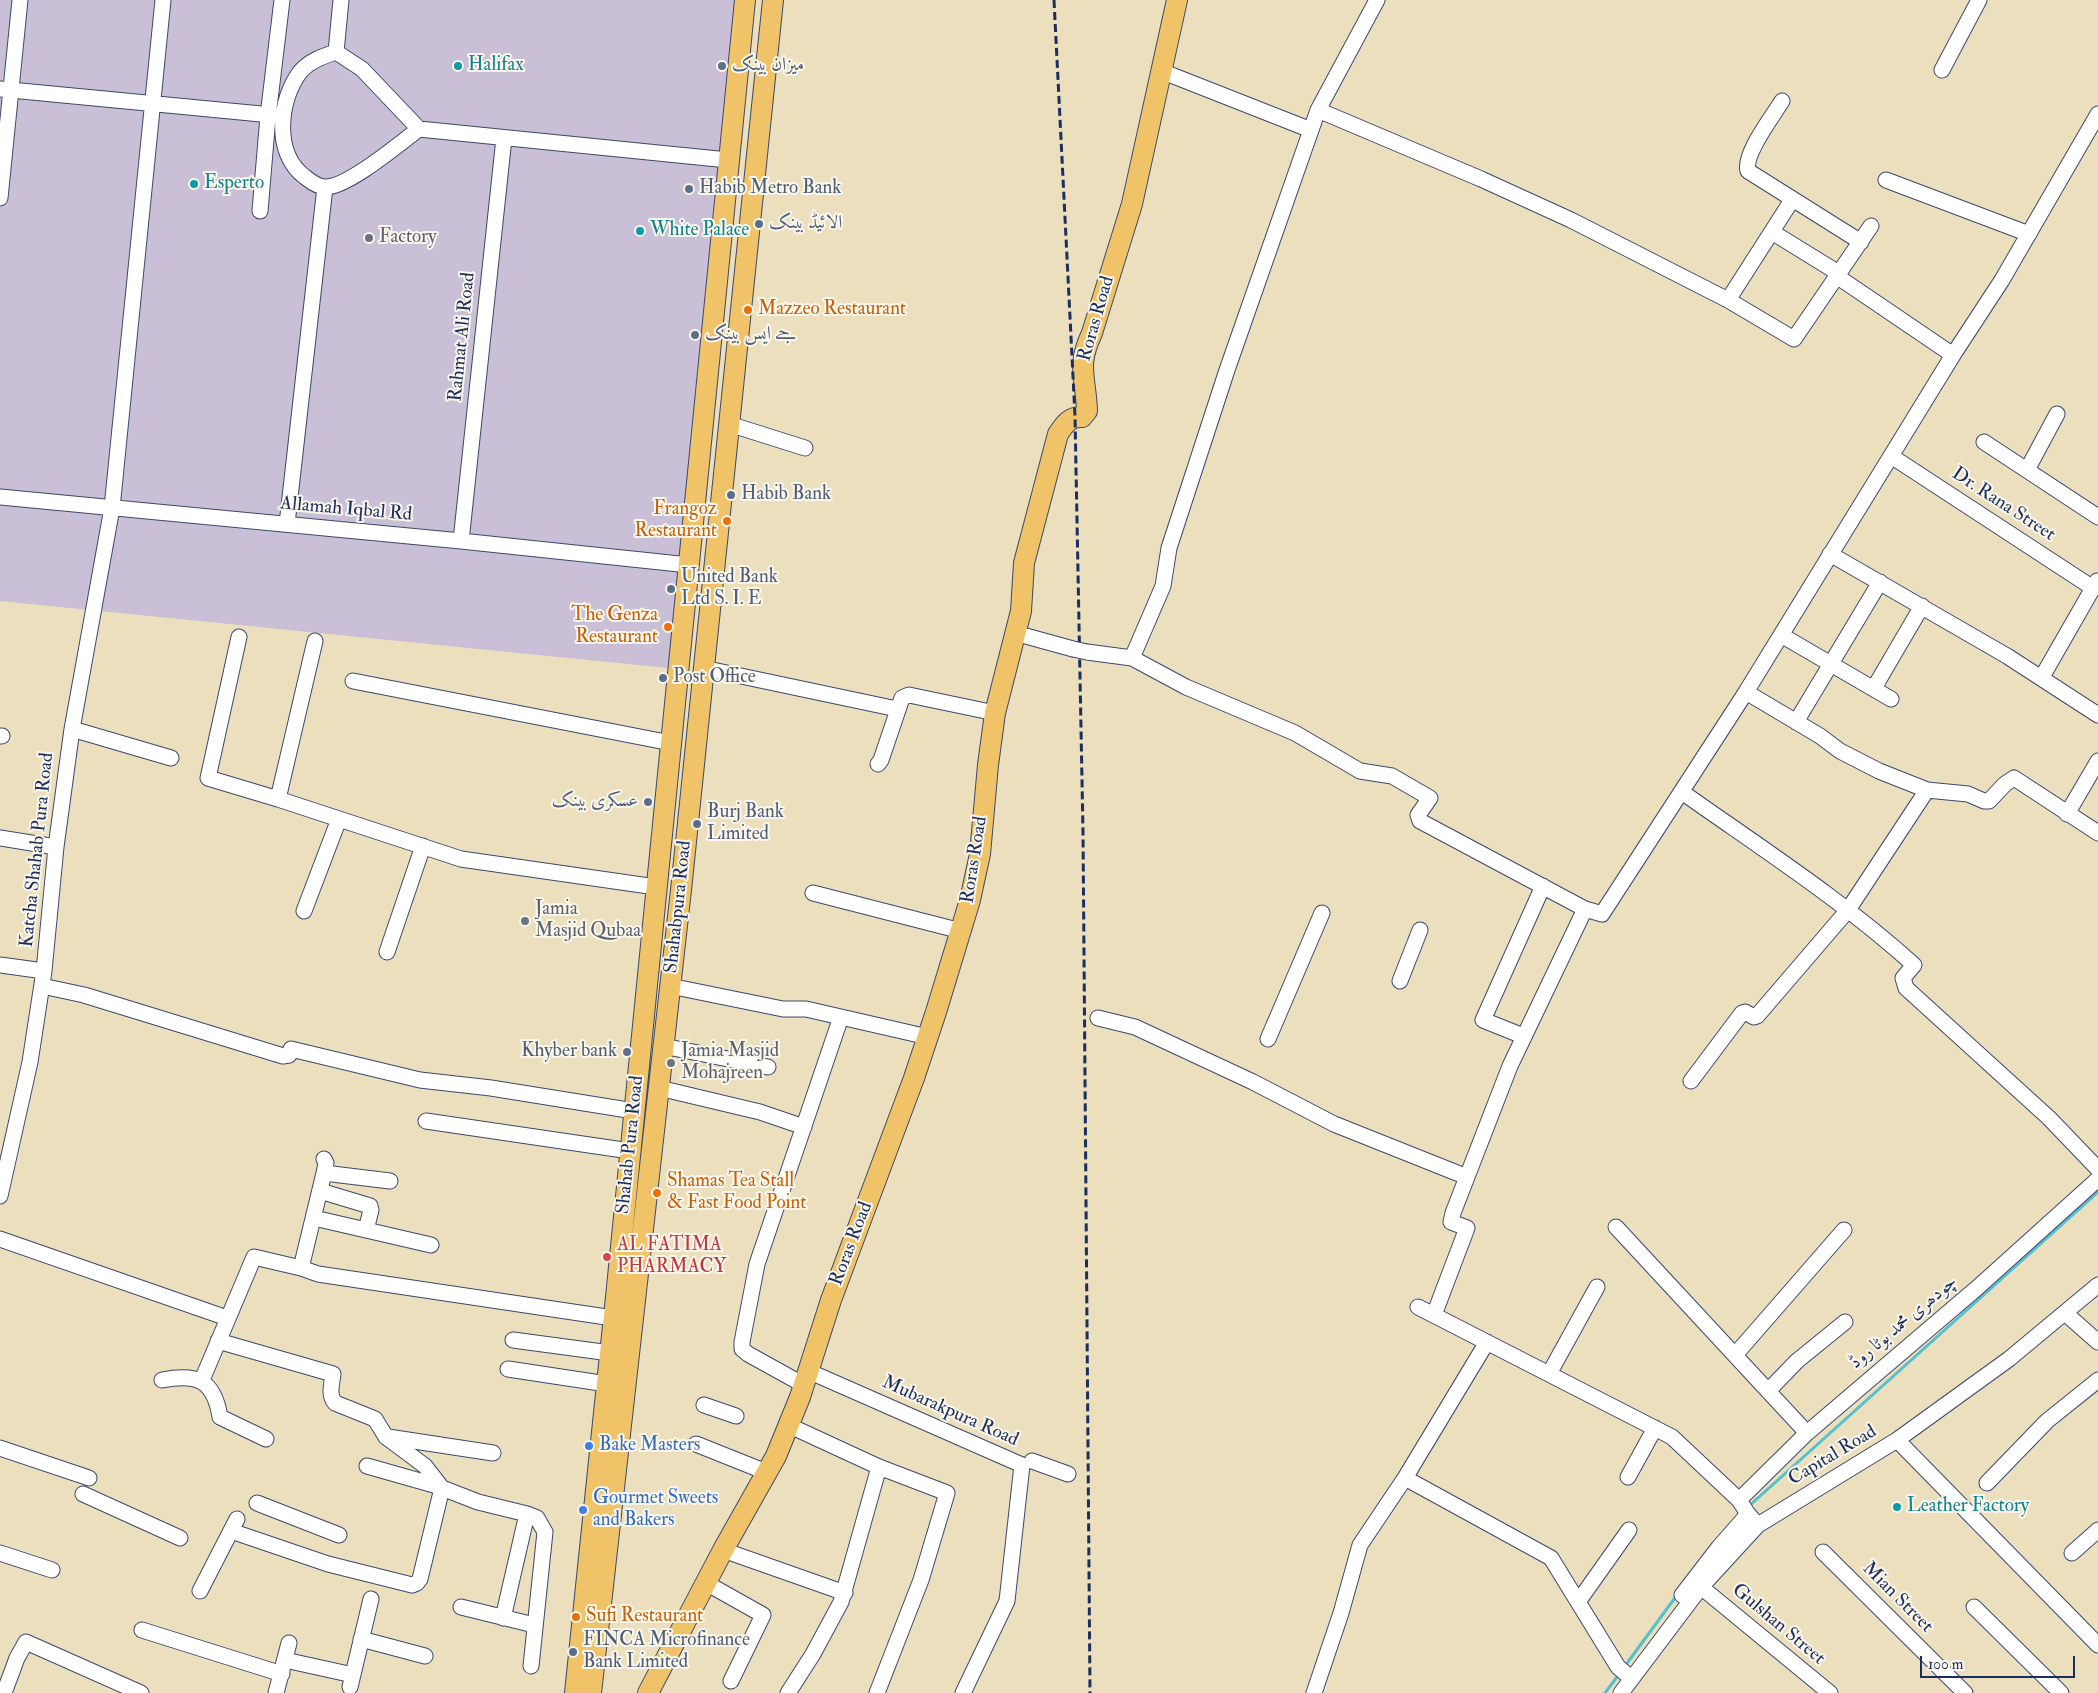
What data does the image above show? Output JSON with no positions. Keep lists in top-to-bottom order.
{
  "streets": {
    "main road": ["Roras Road", "Shahabpura Road", "Shahab Pura Road"],
    "street": [
      "Rahmat Ali Road",
      "Dr. Rana Street",
      "Allamah Iqbal Rd",
      "Katcha Shahab Pura Road",
      "چودھری محمد بوٹا روڈ",
      "Mubarakpura Road",
      "Capital Road",
      "Mian Street",
      "Gulshan Street"
    ]
  },
  "crossings": [
    ["Roras Road", "Mubarakpura Road"],
    ["Rahmat Ali Road", "Allamah Iqbal Rd"],
    ["Allamah Iqbal Rd", "Katcha Shahab Pura Road"],
    ["Allamah Iqbal Rd", "Shahab Pura Road"],
    ["Shahabpura Road", "Shahab Pura Road"],
    ["Capital Road", "Gulshan Street"]
  ],
  "places": [
    "Halifax",
    "میزان بینک",
    "Esperto",
    "Habib Metro Bank",
    "الائیڈ بینک",
    "White Palace",
    "Factory",
    "Mazzeo Restaurant",
    "جے ایس بینک",
    "Habib Bank",
    "Frangoz Restaurant",
    "United Bank Ltd S. I. E",
    "The Genza Restaurant",
    "Post Office",
    "عسکری بینک",
    "Burj Bank Limited",
    "Jamia Masjid Qubaa",
    "Khyber bank",
    "Jamia Masjid Mohajreen",
    "Shamas Tea Stall & Fast Food Point",
    "AL FATIMA PHARMACY",
    "Bake Masters",
    "Leather Factory",
    "Gourmet Sweets and Bakers",
    "Sufi Restaurant",
    "FINCA Microfinance Bank Limited"
  ],
  "scale_bar": "100 m"
}
